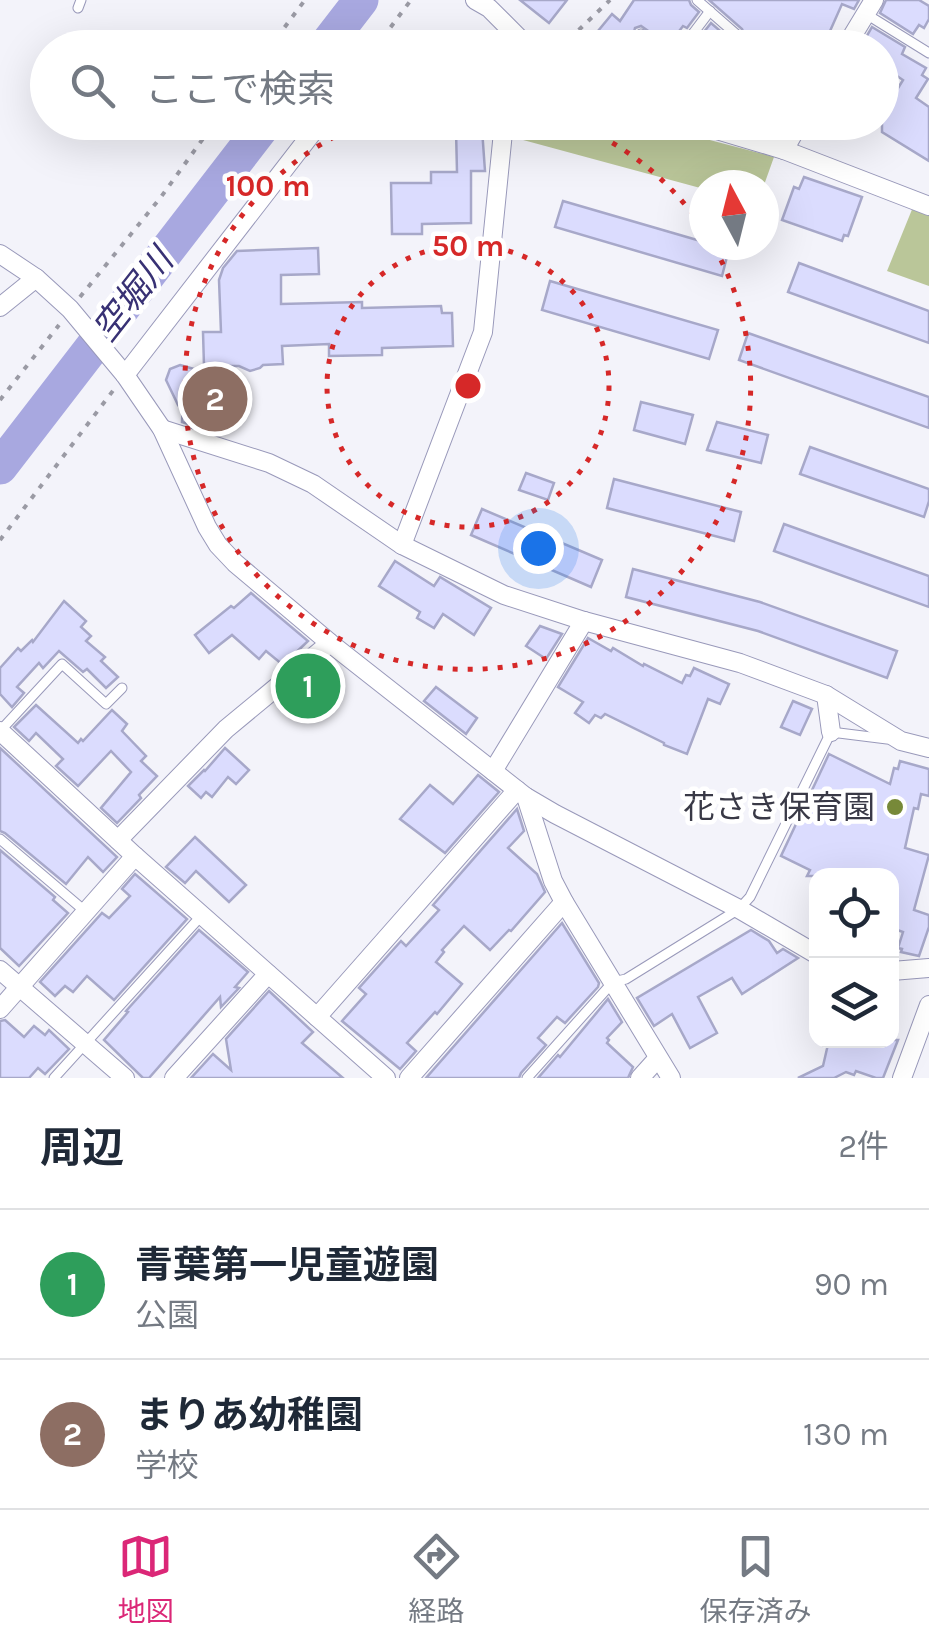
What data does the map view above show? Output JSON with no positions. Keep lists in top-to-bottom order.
{
  "water": ["空堀川"],
  "places": ["花さき保育園"],
  "north": "top",
  "page": {
    "search": "ここで検索",
    "pins": ["2", "1"],
    "heading": ["周辺", "2件"],
    "list": [
      {
        "mark": "1",
        "name": "青葉第一児童遊園",
        "note": "公園",
        "value": "90 m"
      },
      {
        "mark": "2",
        "name": "まりあ幼稚園",
        "note": "学校",
        "value": "130 m"
      }
    ],
    "nav": ["地図", "経路", "保存済み"]
  },
  "rings": ["100 m", "50 m"]
}
